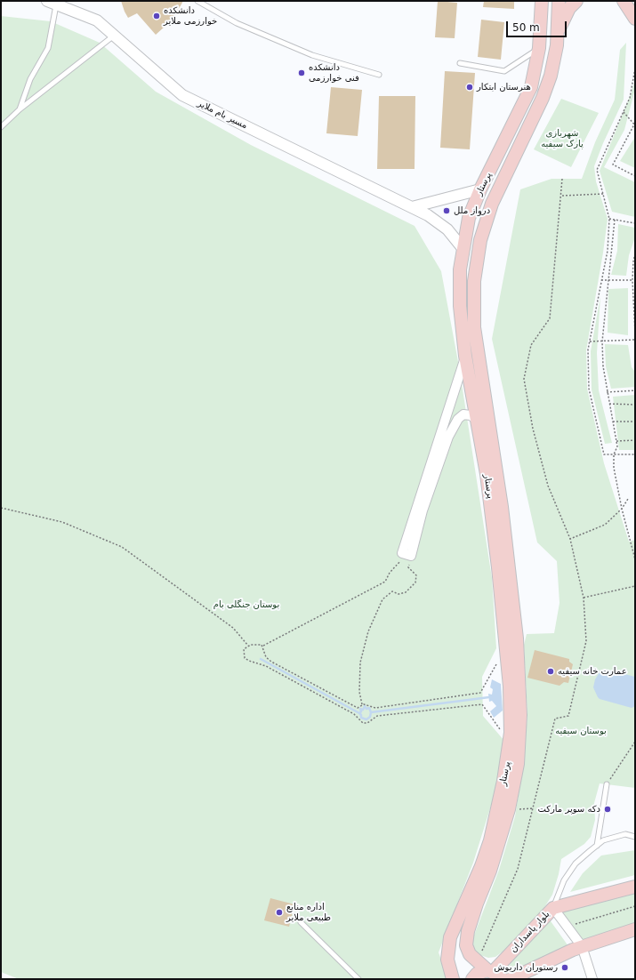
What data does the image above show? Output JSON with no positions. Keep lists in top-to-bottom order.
{
  "streets": {
    "main road": ["پرستار", "بلوار پاسداران"],
    "street": ["مسیر بام ملایر"]
  },
  "crossings": [
    ["مسیر بام ملایر", "پرستار"],
    ["پرستار", "بلوار پاسداران"]
  ],
  "parks": ["شهربازی پارک سیفیه", "بوستان جنگلی بام", "بوستان سیفیه"],
  "places": [
    "دانشکده خوارزمی ملایر",
    "دانشکده فنی خوارزمی",
    "هنرستان ابتکار",
    "درواز ملل",
    "عمارت خانه سیفیه",
    "دکه سوپر مارکت",
    "اداره منابع طبیعی ملایر",
    "رستوران داریوش"
  ],
  "scale_bar": "50 m"
}
